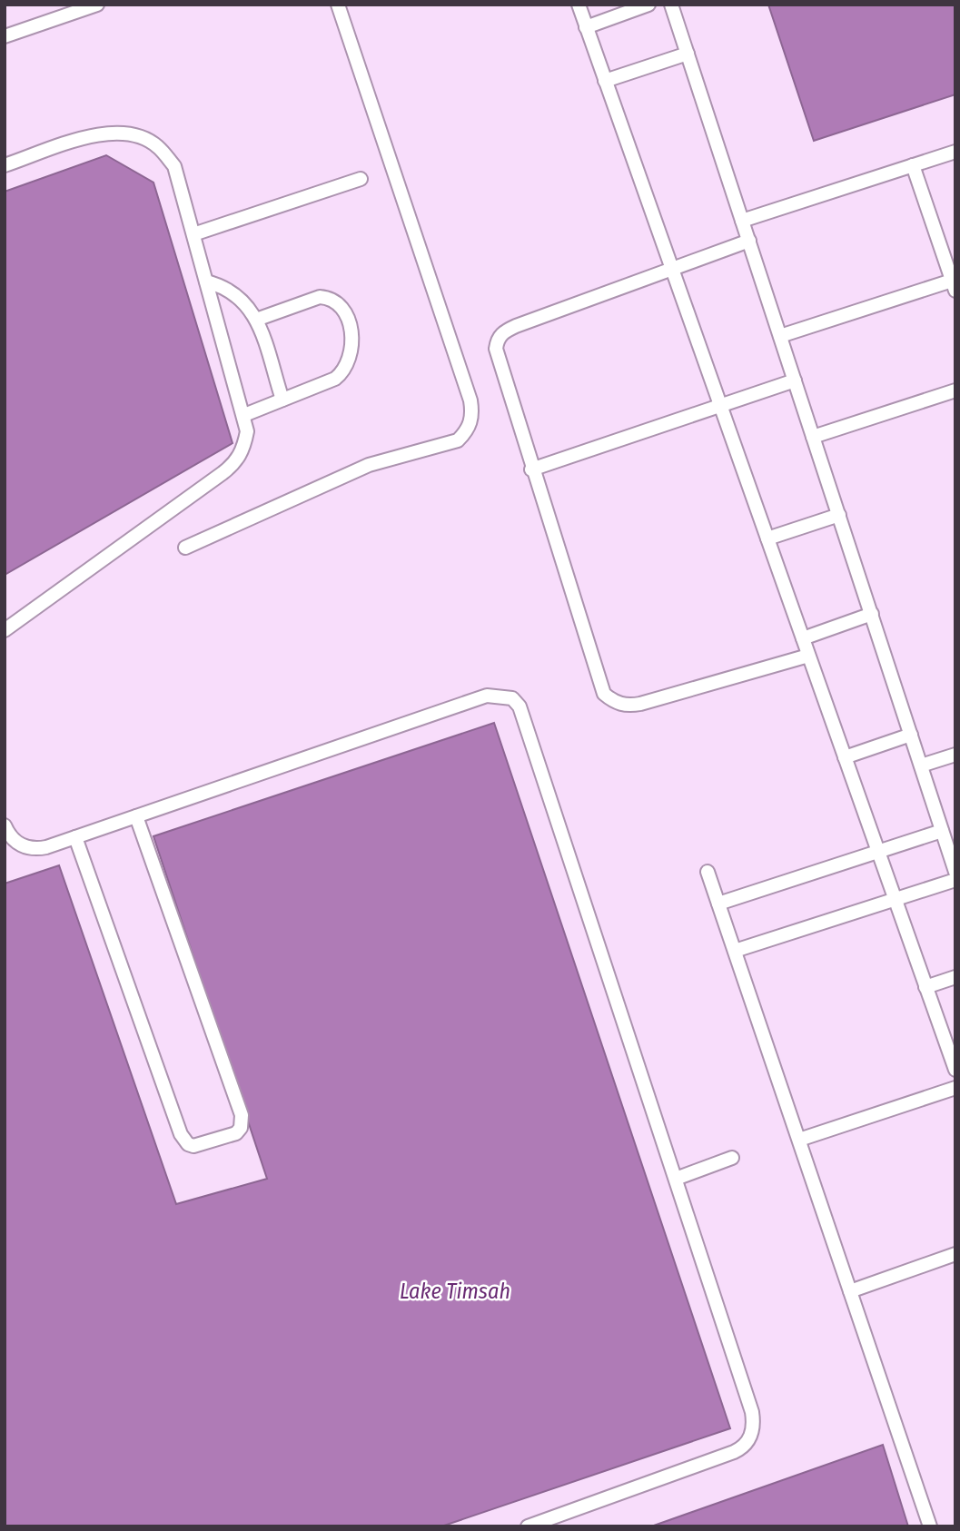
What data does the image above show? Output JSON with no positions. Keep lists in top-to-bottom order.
{
  "water": ["Lake Timsah"]
}
